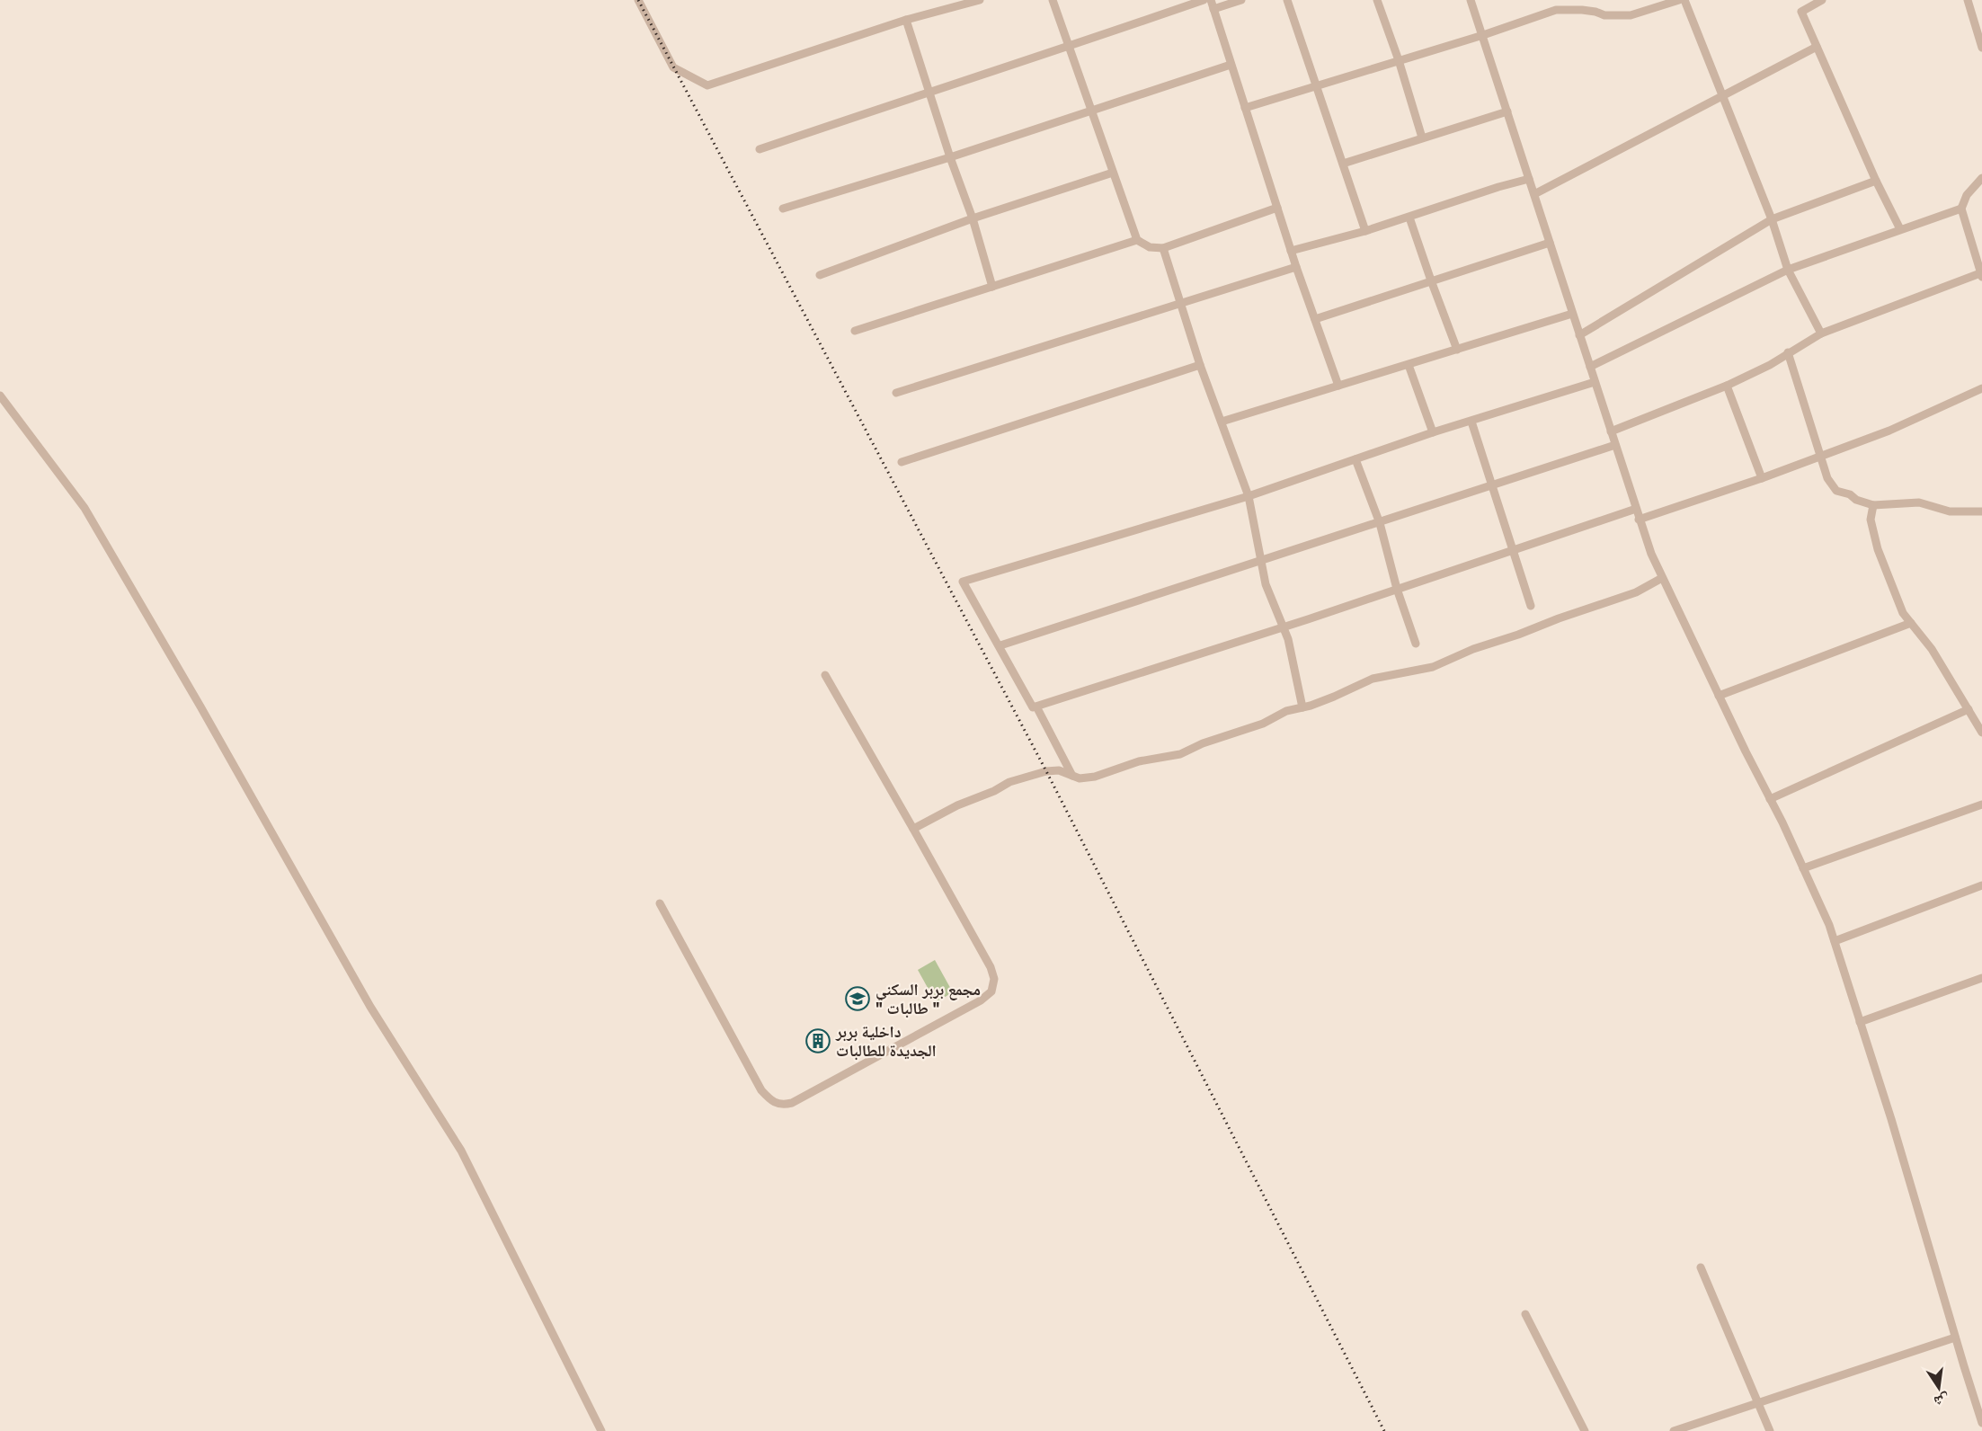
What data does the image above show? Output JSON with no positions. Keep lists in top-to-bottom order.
{
  "places": {
    "school or university": ["مجمع بربر السكني \" طالبات \""],
    "building": ["داخلية بربر الجديدة للطالبات"]
  },
  "north": "bottom"
}
